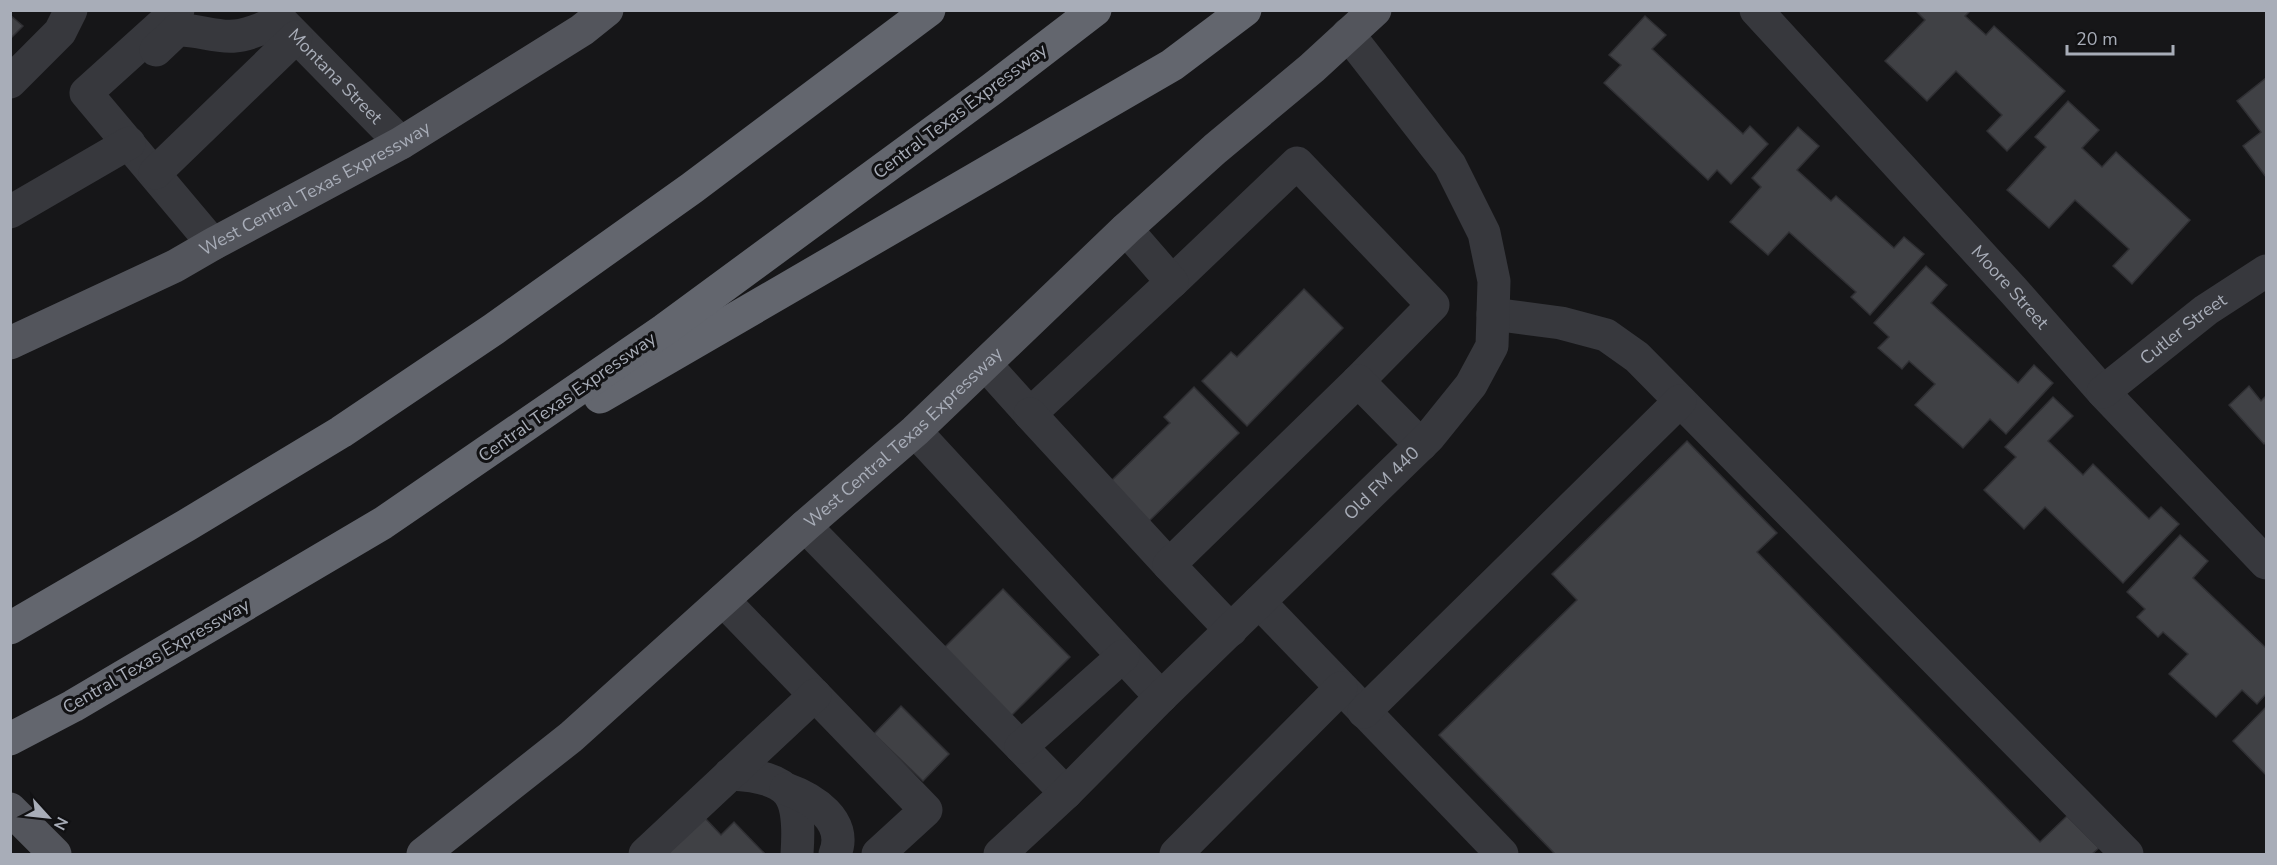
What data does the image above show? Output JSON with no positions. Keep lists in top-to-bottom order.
{
  "streets": {
    "highway": ["Central Texas Expressway"],
    "main road": ["West Central Texas Expressway"],
    "street": [
      "Montana Street",
      "Moore Street",
      "Cutler Street",
      "Old FM 440"
    ]
  },
  "crossings": [
    ["Montana Street", "West Central Texas Expressway"],
    ["West Central Texas Expressway", "Old FM 440"],
    ["Moore Street", "Cutler Street"]
  ],
  "scale_bar": "20 m",
  "north": "bottom right"
}
